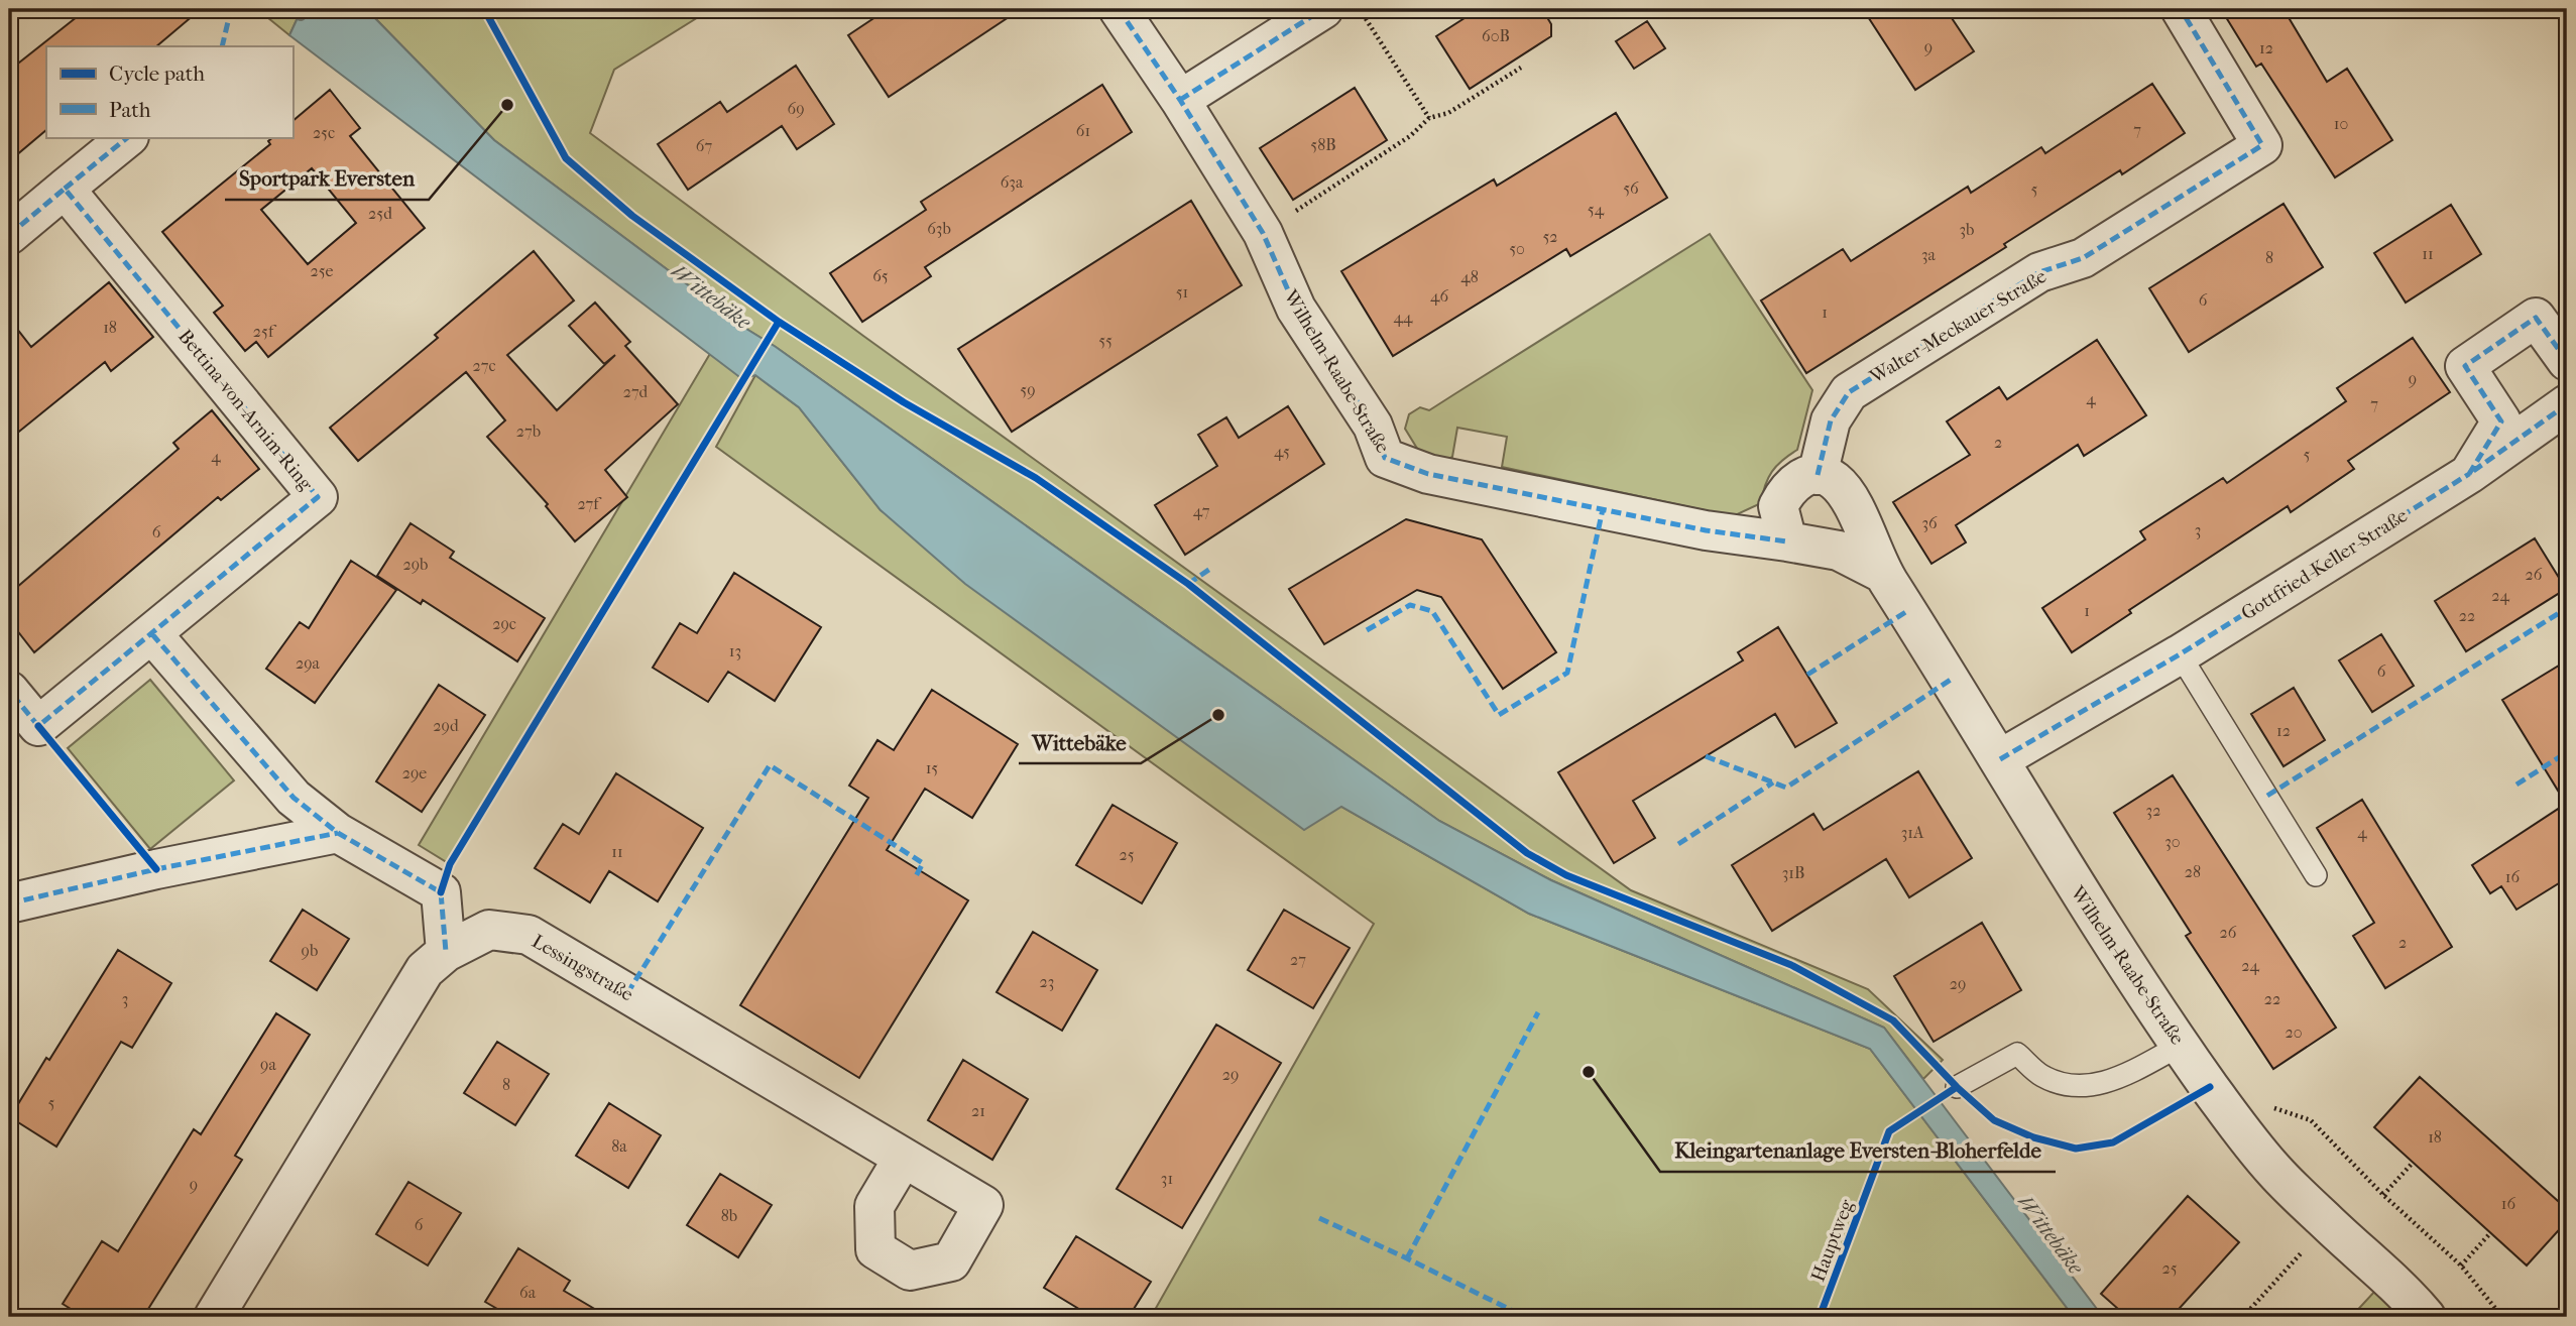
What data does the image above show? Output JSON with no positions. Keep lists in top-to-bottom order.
{
  "streets": {
    "street": [
      "Walter-Meckauer-Straße",
      "Wilhelm-Raabe-Straße",
      "Bettina-von-Arnim-Ring",
      "Gottfried-Keller-Straße",
      "Lessingstraße"
    ],
    "cycle path": ["Hauptweg"]
  },
  "crossings": [
    ["Walter-Meckauer-Straße", "Wilhelm-Raabe-Straße"],
    ["Wilhelm-Raabe-Straße", "Gottfried-Keller-Straße"]
  ],
  "water": ["Wittebäke"],
  "places": ["Sportpark Eversten", "Wittebäke", "Kleingartenanlage Eversten-Bloherfelde"],
  "house_numbers": [
    "60B",
    "9",
    "12",
    "69",
    "10",
    "7",
    "61",
    "25c",
    "58B",
    "67",
    "63a",
    "56",
    "5",
    "54",
    "25d",
    "63b",
    "3b",
    "52",
    "50",
    "11",
    "3a",
    "8",
    "25e",
    "65",
    "48",
    "51",
    "46",
    "6",
    "1",
    "44",
    "18",
    "25f",
    "55",
    "27c",
    "9",
    "59",
    "27d",
    "4",
    "7",
    "27b",
    "2",
    "45",
    "5",
    "4",
    "27f",
    "47",
    "36",
    "3",
    "6",
    "29b",
    "26",
    "24",
    "1",
    "22",
    "29c",
    "13",
    "29a",
    "6",
    "29d",
    "12",
    "15",
    "29e",
    "32",
    "31A",
    "4",
    "30",
    "11",
    "25",
    "28",
    "31B",
    "16",
    "26",
    "2",
    "9b",
    "27",
    "24",
    "23",
    "29",
    "3",
    "22",
    "20",
    "9a",
    "29",
    "8",
    "5",
    "21",
    "18",
    "8a",
    "31",
    "9",
    "16",
    "8b",
    "6",
    "25",
    "6a"
  ],
  "legend": ["Cycle path", "Path"]
}
